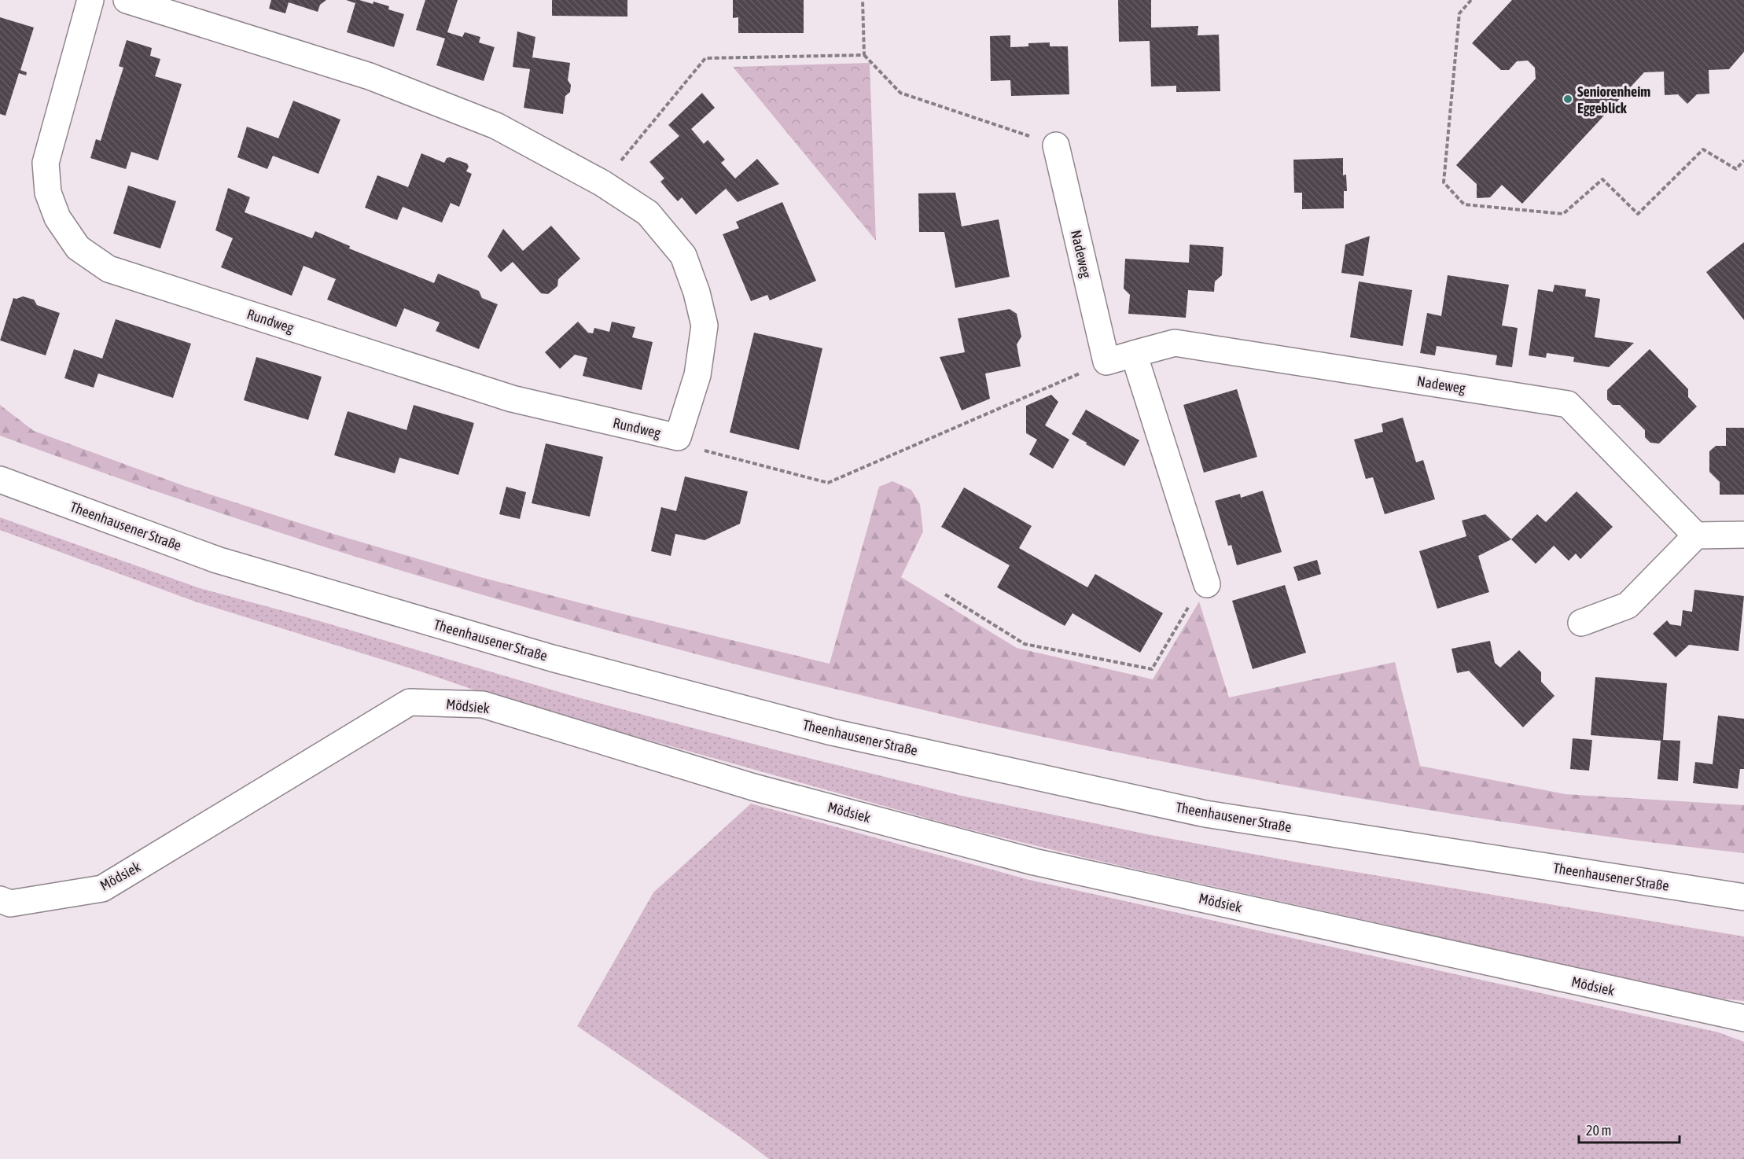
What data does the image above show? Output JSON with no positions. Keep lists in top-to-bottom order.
{
  "streets": {
    "street": [
      "Nadeweg",
      "Rundweg",
      "Theenhausener Straße",
      "Mödsiek"
    ]
  },
  "places": ["Seniorenheim Eggeblick"],
  "scale_bar": "20 m"
}
